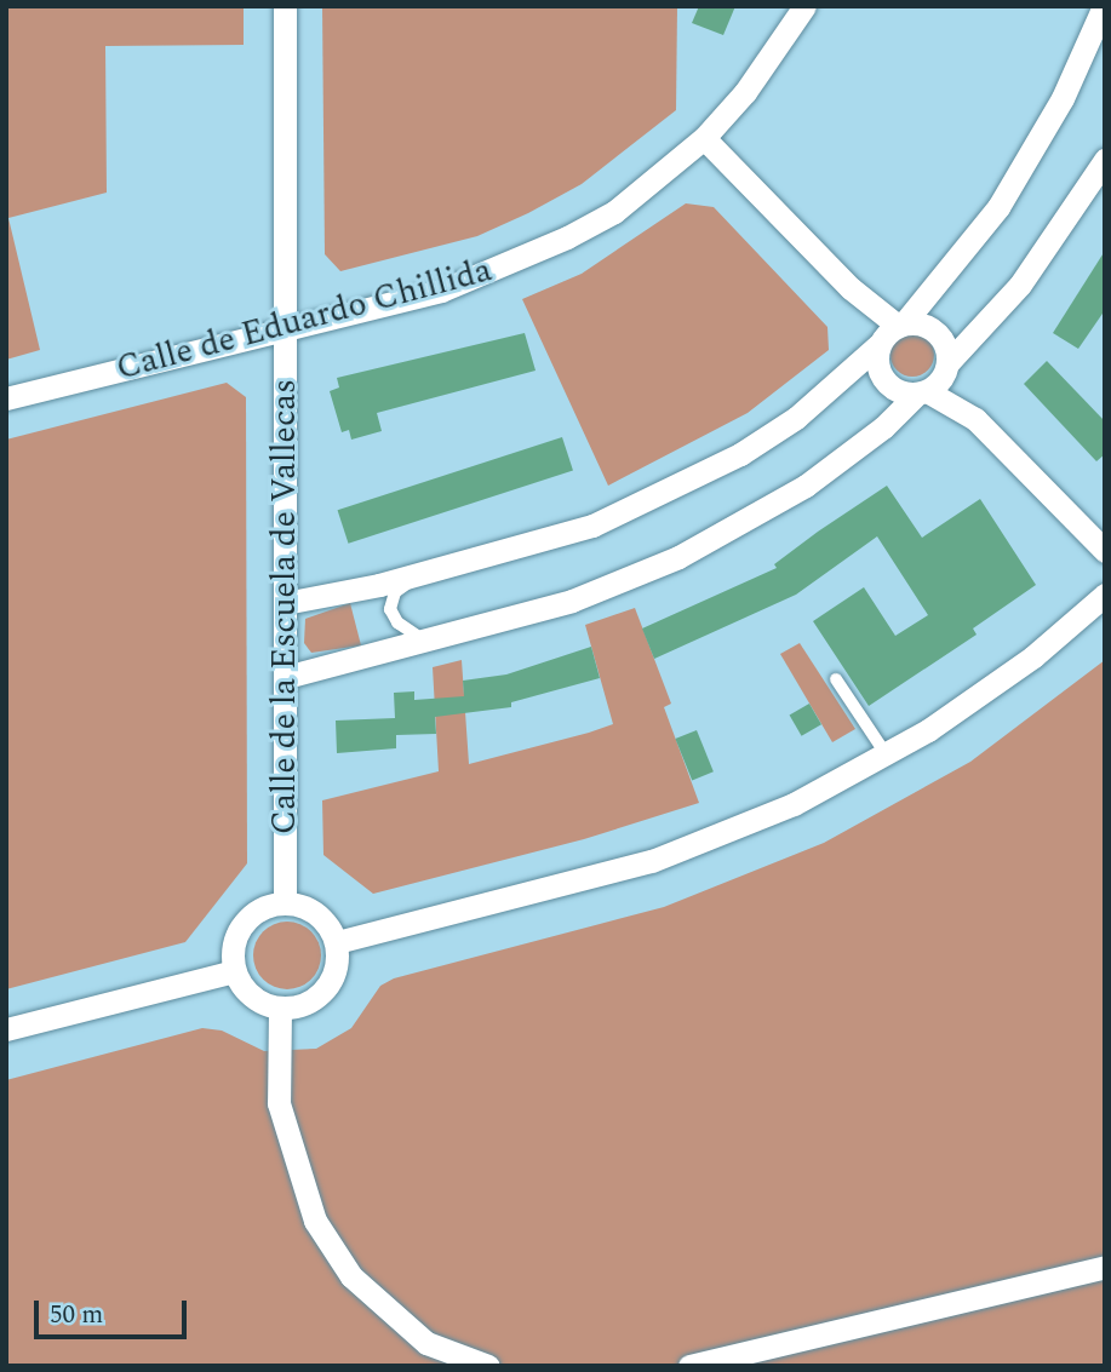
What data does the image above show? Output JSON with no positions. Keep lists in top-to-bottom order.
{
  "streets": {
    "street": ["Calle de Eduardo Chillida", "Calle de la Escuela de Vallecas"]
  },
  "crossings": [
    ["Calle de Eduardo Chillida", "Calle de la Escuela de Vallecas"]
  ],
  "scale_bar": "50 m"
}
